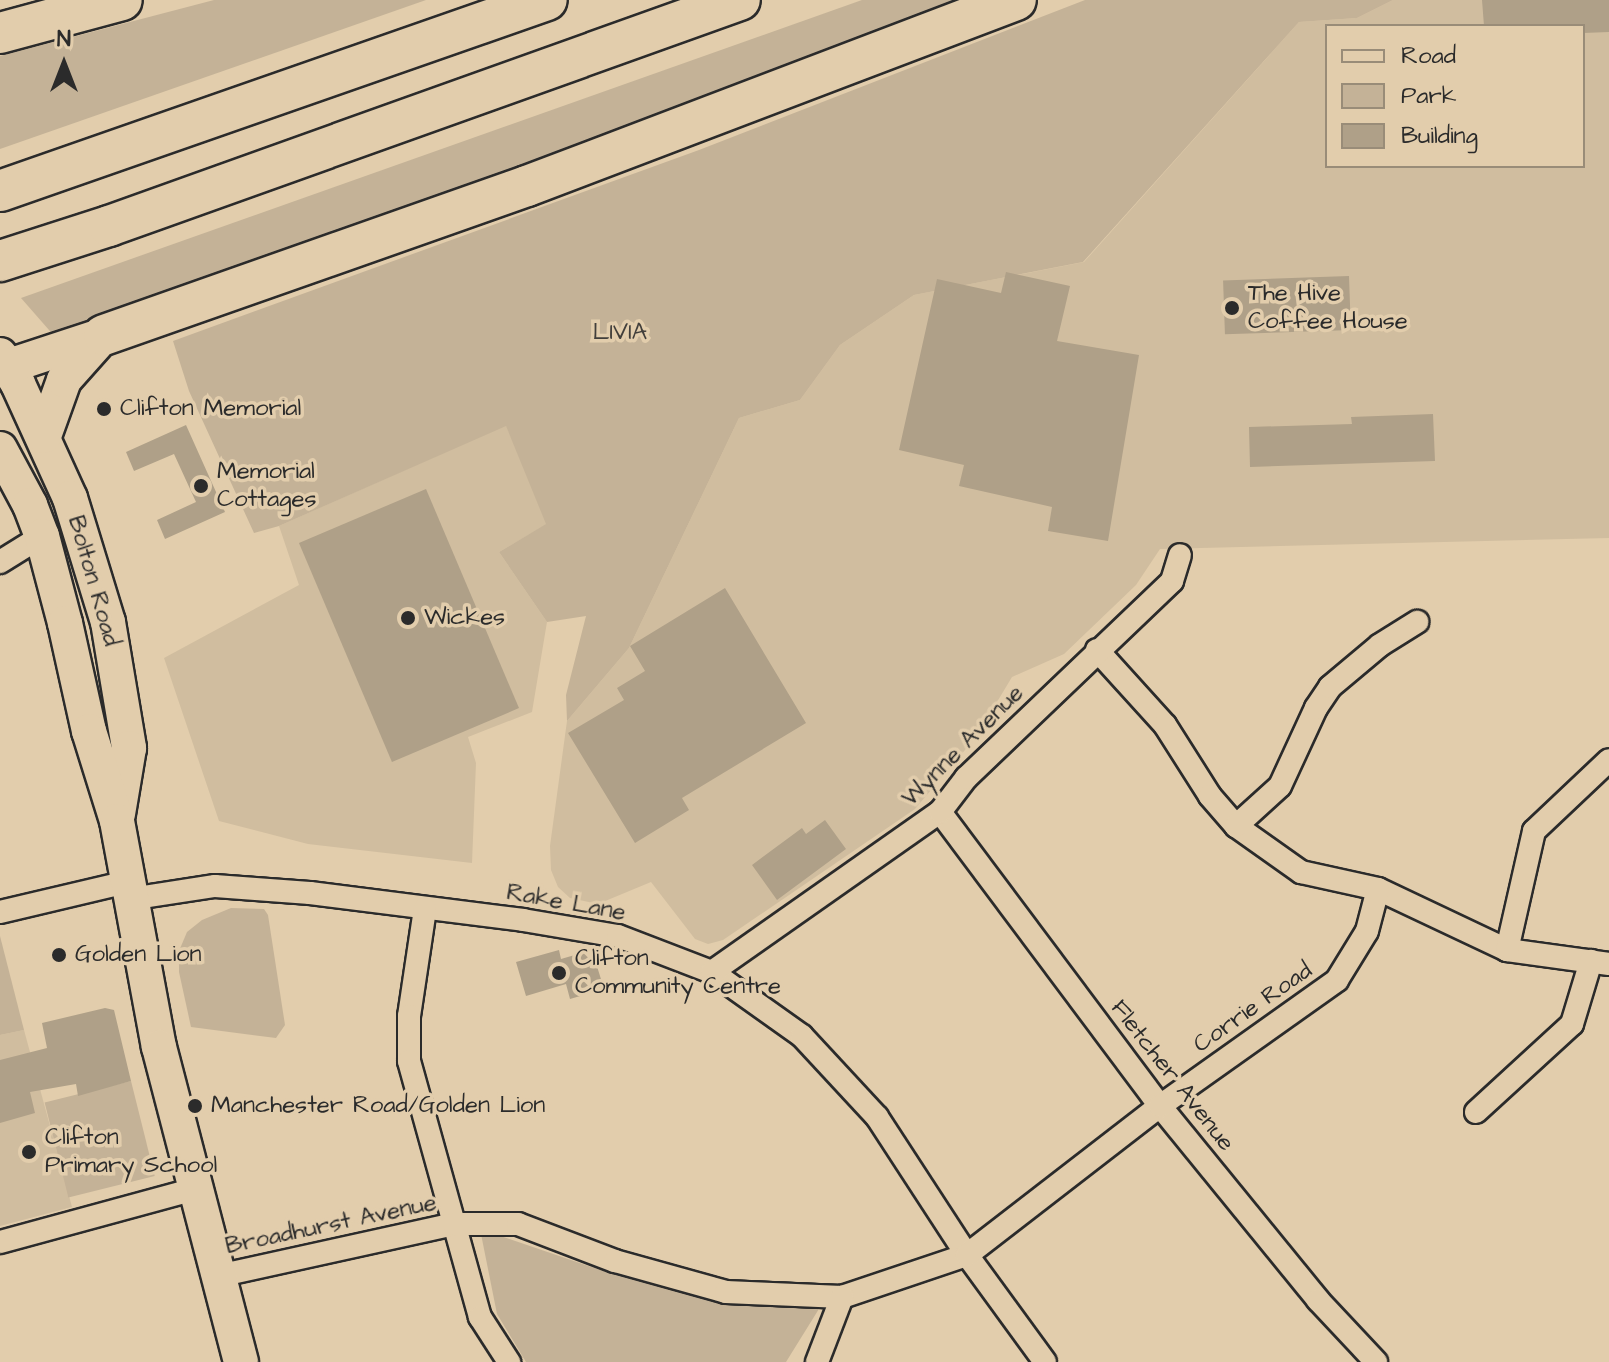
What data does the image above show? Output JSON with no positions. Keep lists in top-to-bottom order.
{
  "streets": {
    "main road": ["Bolton Road"],
    "street": [
      "Wynne Avenue",
      "Rake Lane",
      "Corrie Road",
      "Fletcher Avenue",
      "Broadhurst Avenue"
    ]
  },
  "crossings": [
    ["Bolton Road", "Rake Lane"],
    ["Bolton Road", "Broadhurst Avenue"],
    ["Wynne Avenue", "Rake Lane"],
    ["Wynne Avenue", "Fletcher Avenue"],
    ["Rake Lane", "Corrie Road"],
    ["Rake Lane", "Broadhurst Avenue"],
    ["Corrie Road", "Fletcher Avenue"],
    ["Corrie Road", "Broadhurst Avenue"]
  ],
  "parks": ["LIVIA"],
  "places": [
    "The Hive Coffee House",
    "Clifton Memorial",
    "Memorial Cottages",
    "Wickes",
    "Golden Lion",
    "Clifton Community Centre",
    "Manchester Road/Golden Lion",
    "Clifton Primary School"
  ],
  "legend": ["Road", "Park", "Building"],
  "north": "top"
}
